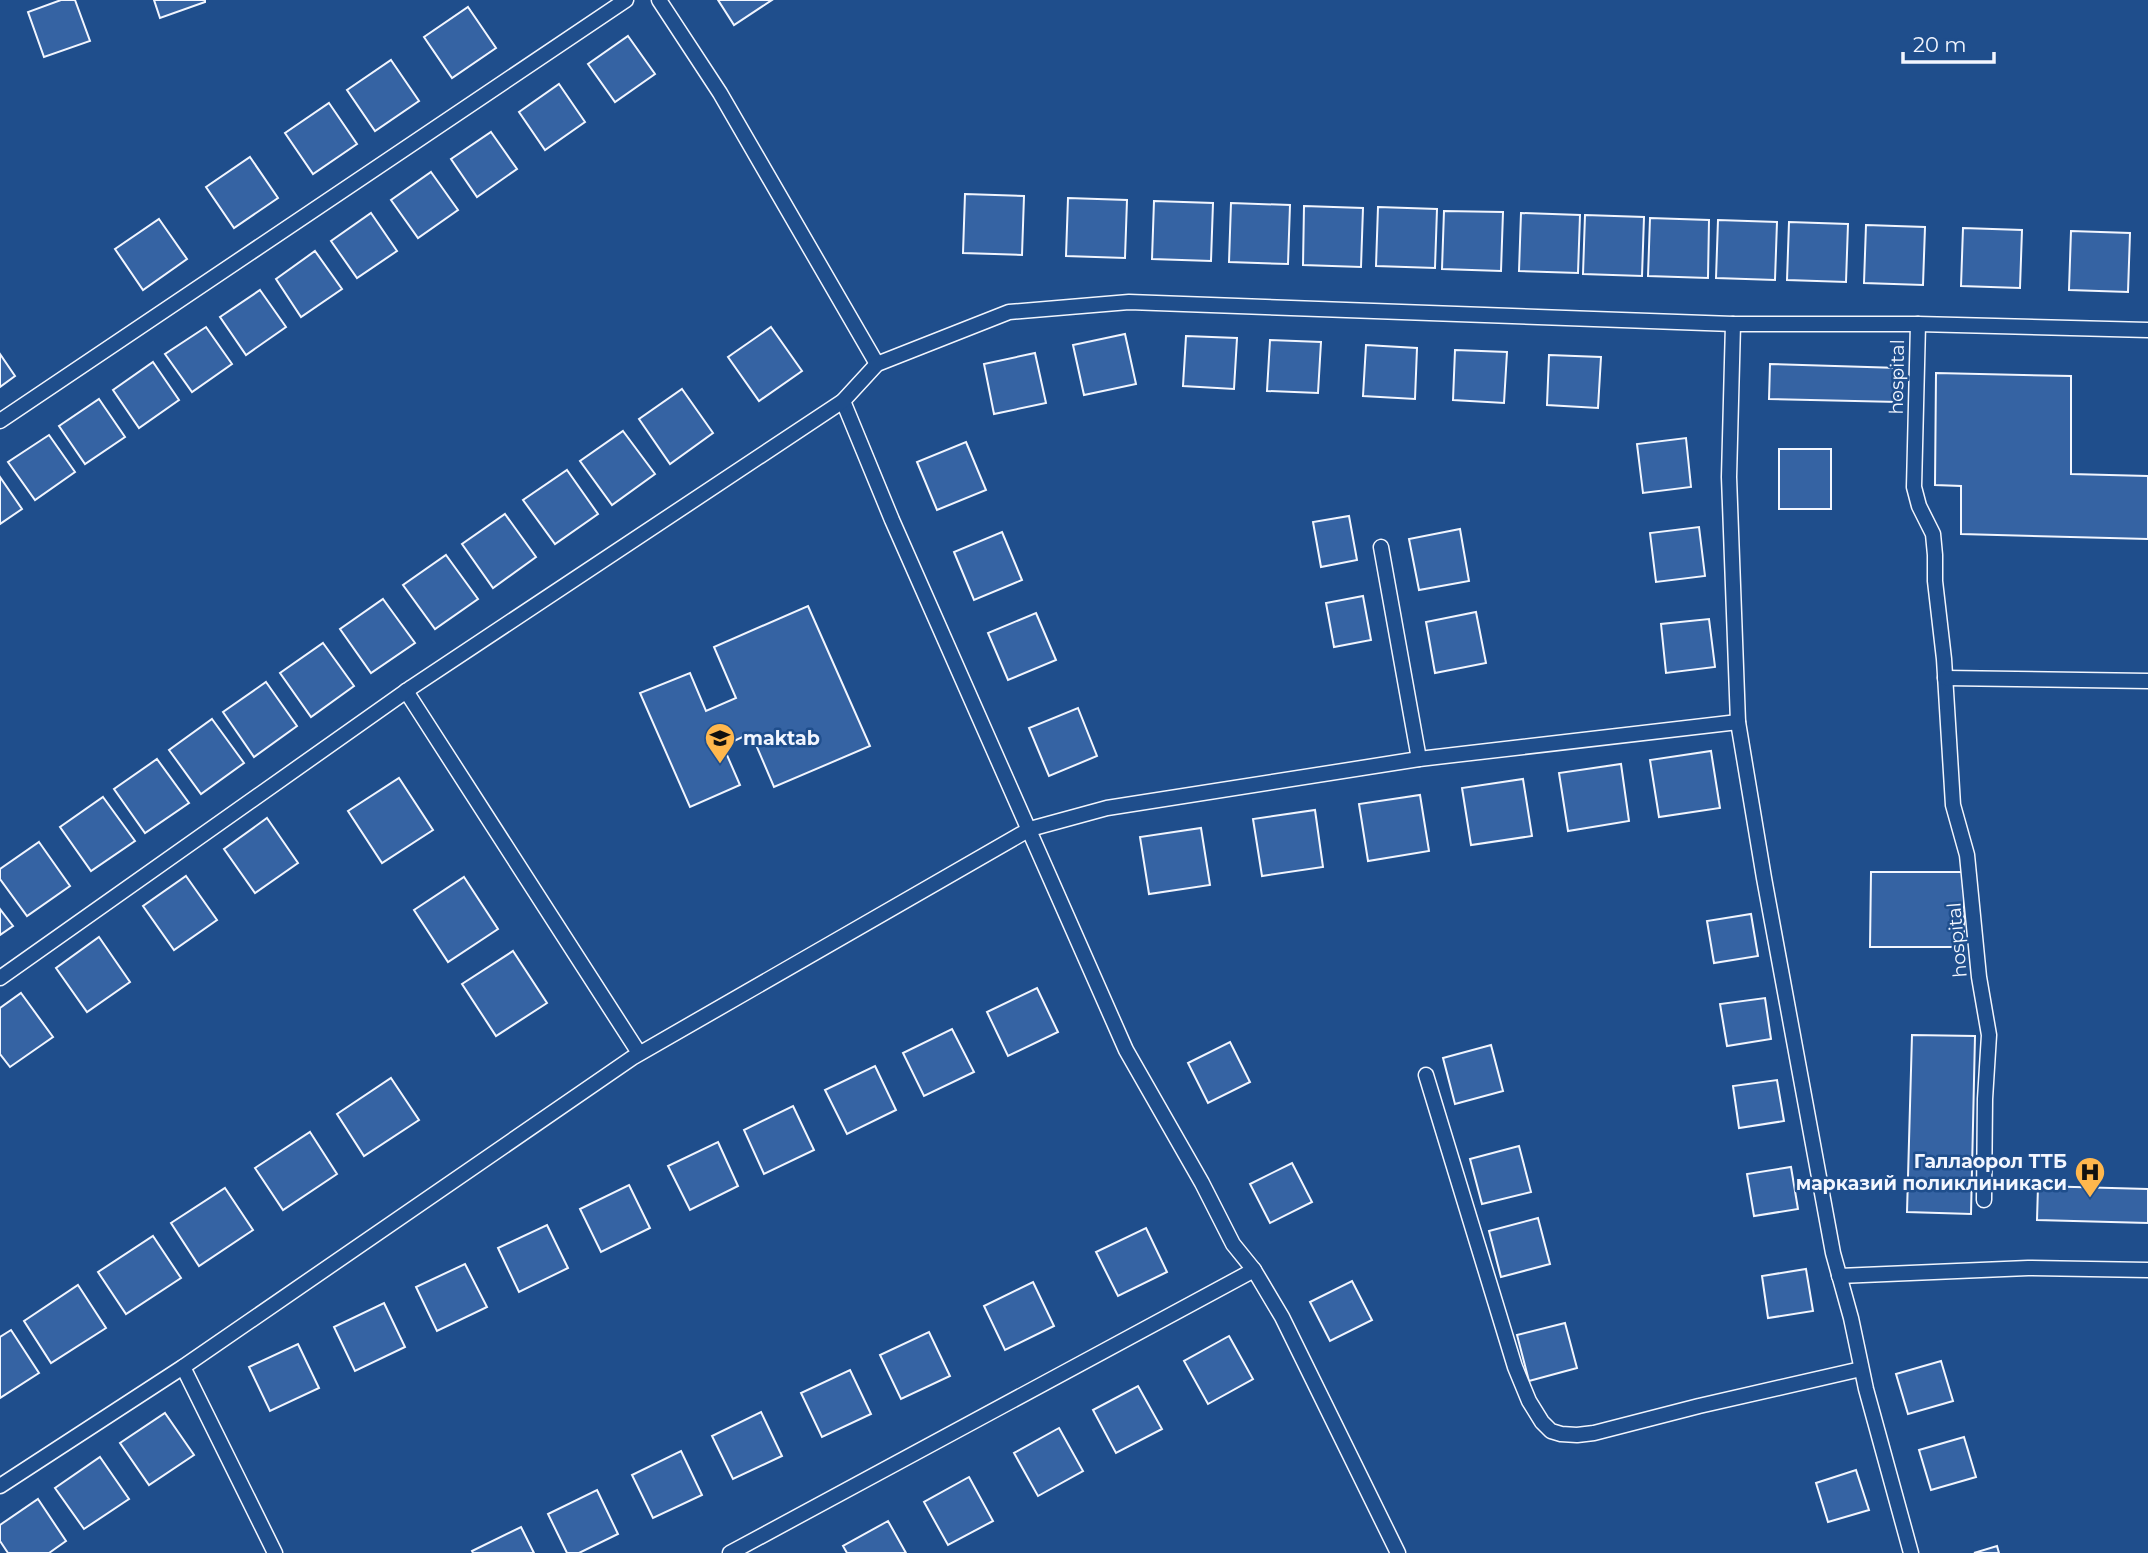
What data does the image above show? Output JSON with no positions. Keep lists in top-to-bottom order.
{
  "streets": {
    "lane": ["hospital"]
  },
  "places": {
    "school or university": ["maktab"],
    "hospital": ["Галлаорол ТТБ марказий поликлиникаси"]
  },
  "scale_bar": "20 m"
}
